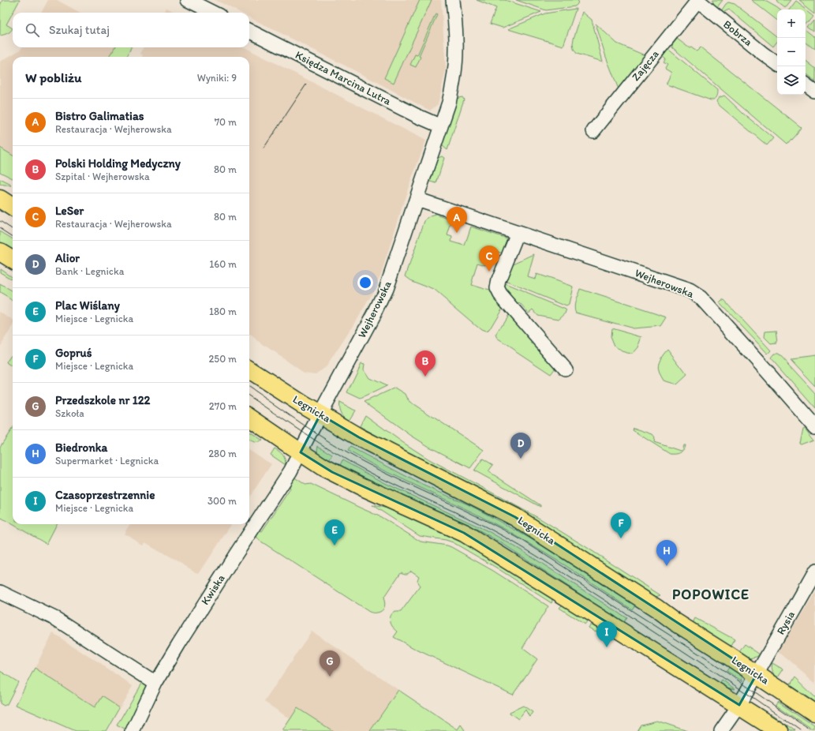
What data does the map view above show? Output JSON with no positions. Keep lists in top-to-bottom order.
{
  "streets": {
    "main road": ["Legnicka"],
    "street": [
      "Bobrza",
      "Zajęcza",
      "Księdza Marcina Lutra",
      "Wejherowska",
      "Kwiska",
      "Rysia"
    ]
  },
  "crossings": [
    ["Bobrza", "Zajęcza"],
    ["Księdza Marcina Lutra", "Wejherowska"],
    ["Wejherowska", "Legnicka"],
    ["Wejherowska", "Kwiska"],
    ["Legnicka", "Rysia"]
  ],
  "districts": ["POPOWICE"],
  "page": {
    "map_buttons": ["+", "−"],
    "search": "Szukaj tutaj",
    "heading": ["W pobliżu", "Wyniki: 9"],
    "list": [
      {
        "mark": "A",
        "name": "Bistro Galimatias",
        "note": "Restauracja · Wejherowska",
        "value": "70 m"
      },
      {
        "mark": "B",
        "name": "Polski Holding Medyczny",
        "note": "Szpital · Wejherowska",
        "value": "80 m"
      },
      {
        "mark": "C",
        "name": "LeSer",
        "note": "Restauracja · Wejherowska",
        "value": "80 m"
      },
      {
        "mark": "D",
        "name": "Alior",
        "note": "Bank · Legnicka",
        "value": "160 m"
      },
      {
        "mark": "E",
        "name": "Plac Wiślany",
        "note": "Miejsce · Legnicka",
        "value": "180 m"
      },
      {
        "mark": "F",
        "name": "Gopruś",
        "note": "Miejsce · Legnicka",
        "value": "250 m"
      },
      {
        "mark": "G",
        "name": "Przedszkole nr 122",
        "note": "Szkoła",
        "value": "270 m"
      },
      {
        "mark": "H",
        "name": "Biedronka",
        "note": "Supermarket · Legnicka",
        "value": "280 m"
      },
      {
        "mark": "I",
        "name": "Czasoprzestrzennie",
        "note": "Miejsce · Legnicka",
        "value": "300 m"
      }
    ],
    "pins": [
      "A",
      "C",
      "B",
      "D",
      "F",
      "E",
      "H",
      "I",
      "G"
    ]
  }
}
